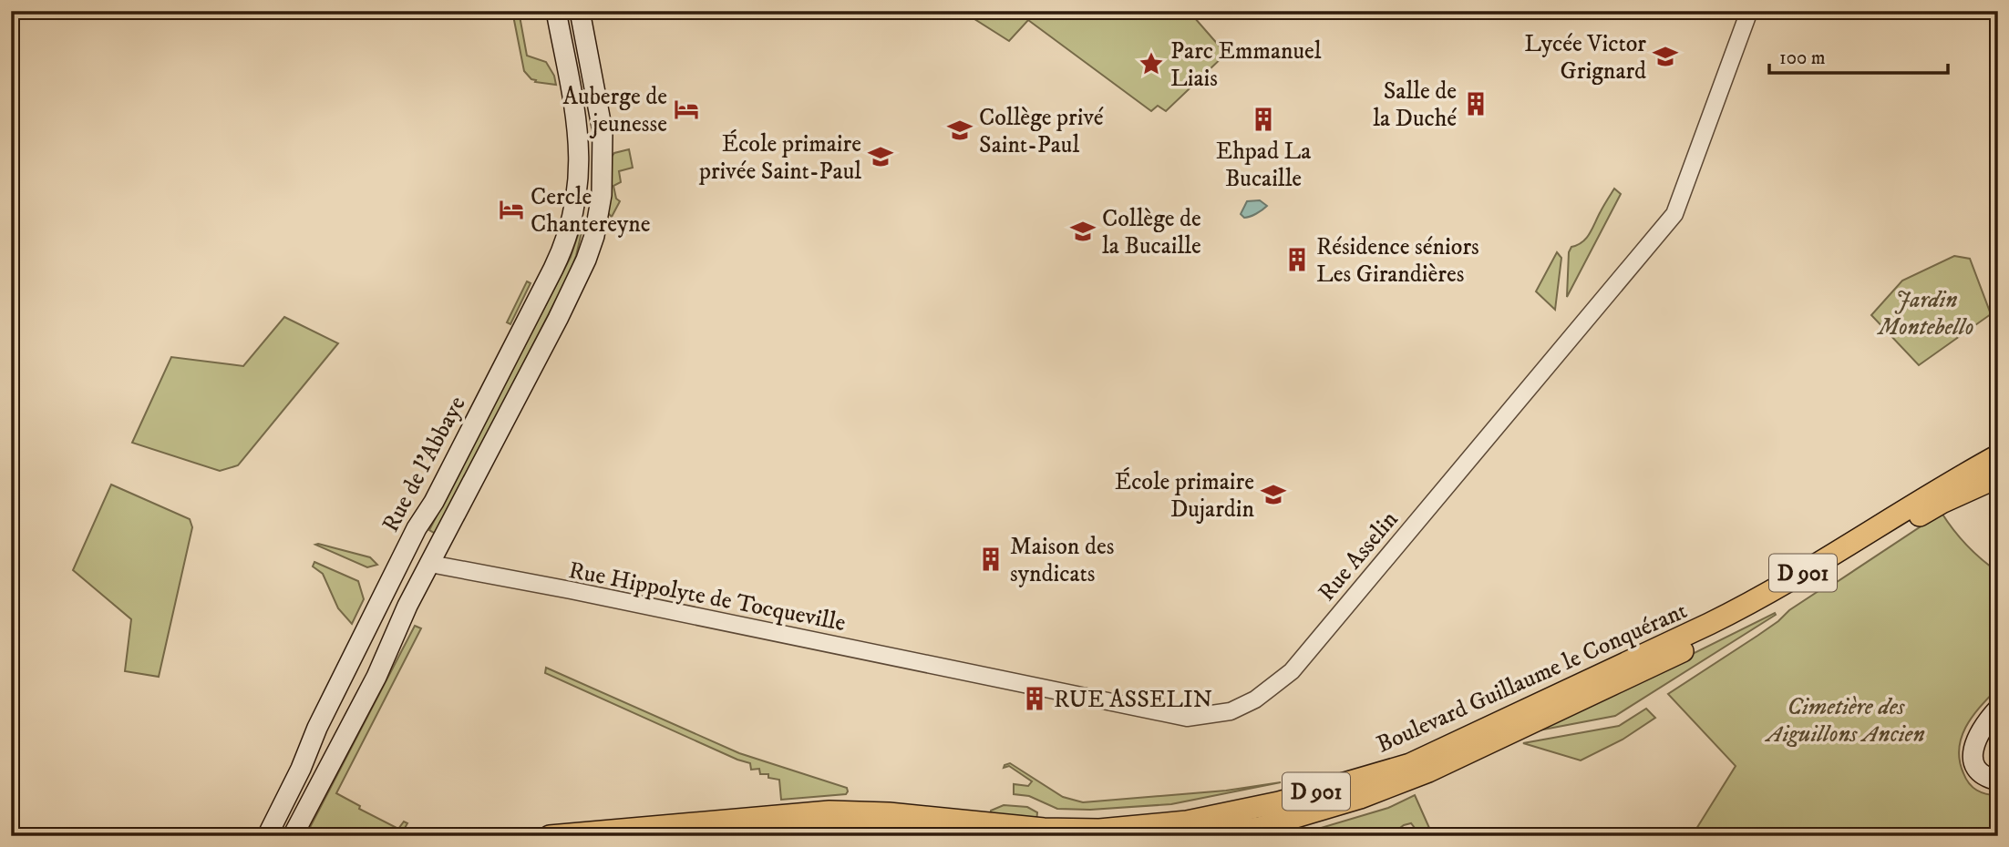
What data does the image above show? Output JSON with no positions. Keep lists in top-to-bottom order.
{
  "streets": {
    "main road": ["Rue de l'Abbaye", "D 901", "Boulevard Guillaume le Conquérant"],
    "street": ["Rue Asselin", "Rue Hippolyte de Tocqueville"]
  },
  "crossings": [
    ["Rue Asselin", "Rue Hippolyte de Tocqueville"]
  ],
  "parks": ["Jardin Montebello", "Cimetière des Aiguillons Ancien"],
  "places": {
    "school or university": [
      "Lycée Victor Grignard",
      "Collège privé Saint-Paul",
      "École primaire privée Saint-Paul",
      "Collège de la Bucaille",
      "École primaire Dujardin"
    ],
    "place": ["Parc Emmanuel Liais"],
    "building": [
      "Salle de la Duché",
      "Ehpad La Bucaille",
      "Résidence séniors Les Girandières",
      "Maison des syndicats",
      "RUE ASSELIN"
    ],
    "hotel": ["Auberge de jeunesse", "Cercle Chantereyne"]
  },
  "scale_bar": "100 m"
}
